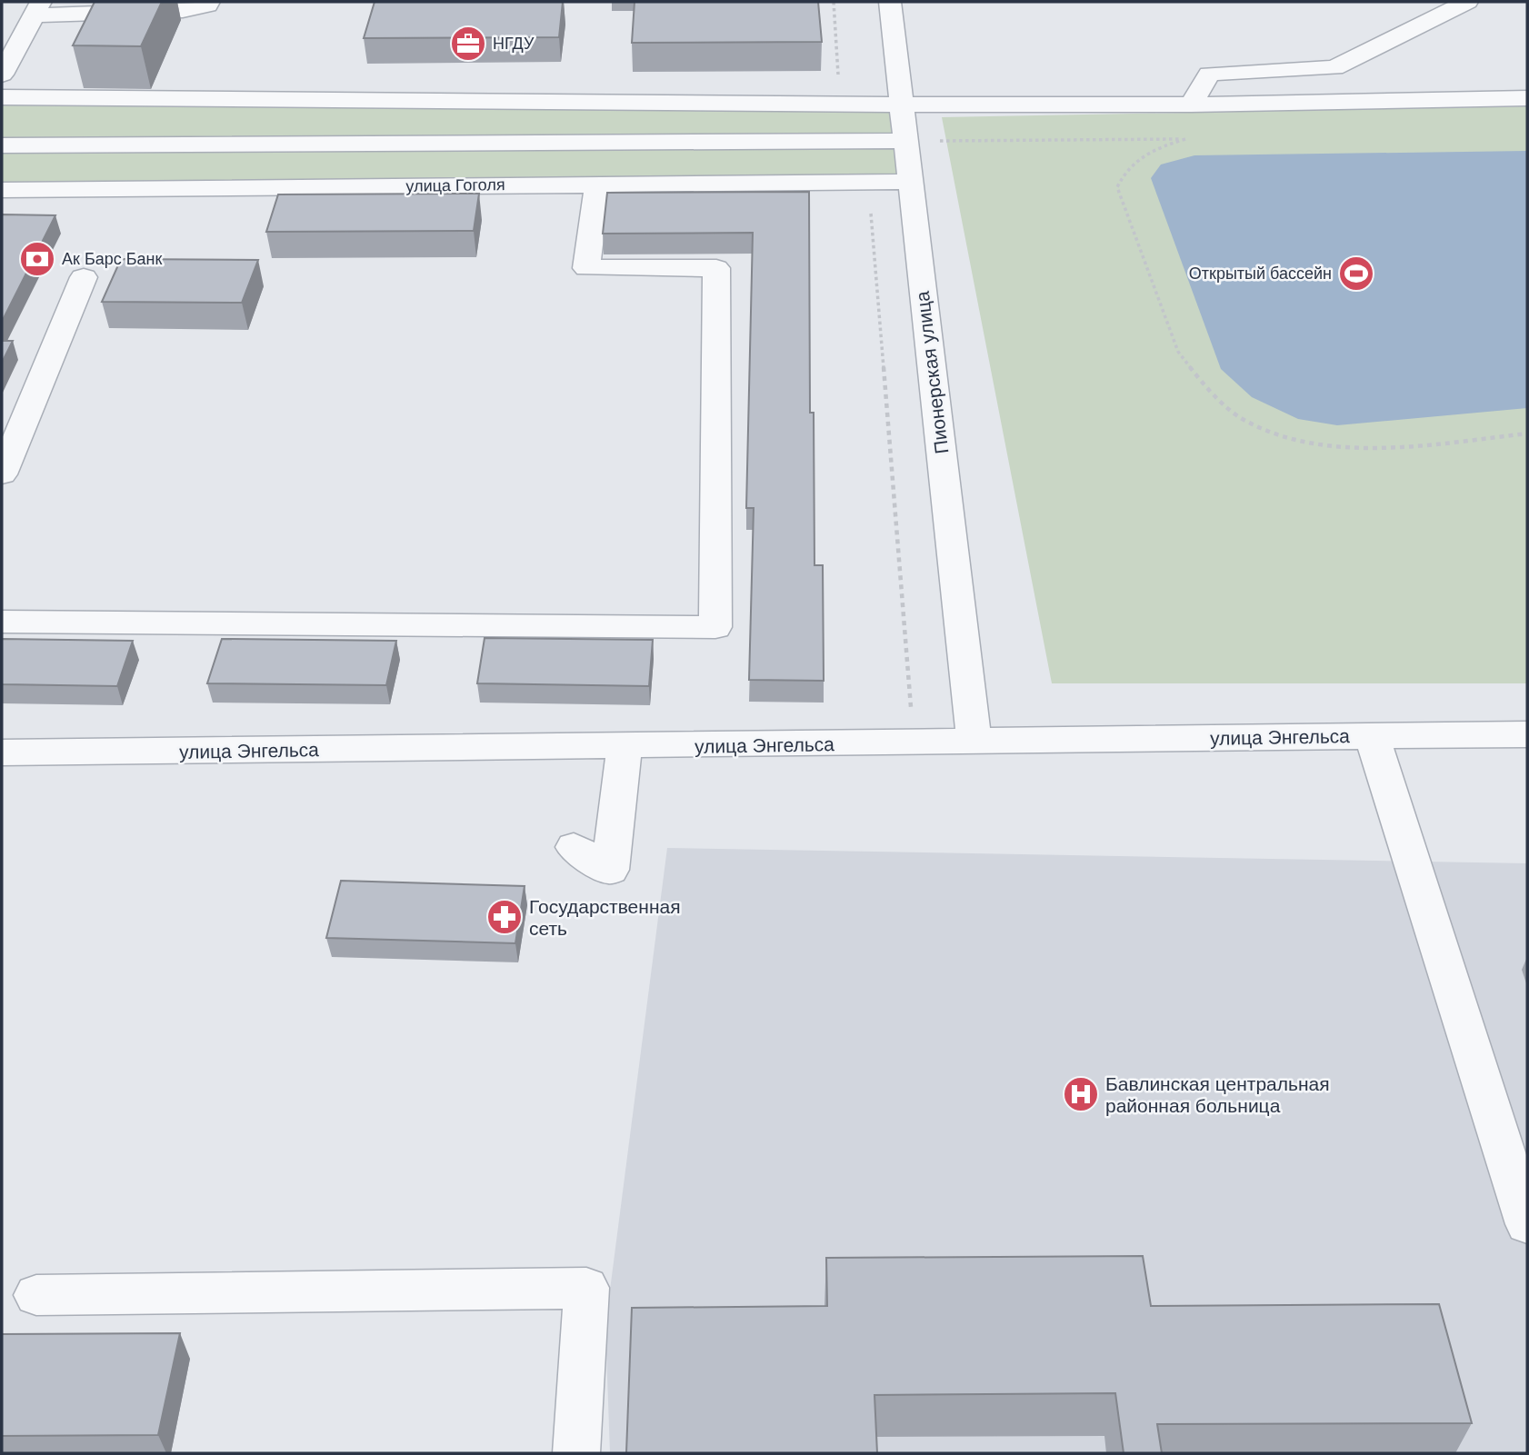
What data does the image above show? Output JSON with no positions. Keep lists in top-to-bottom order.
{
  "streets": {
    "street": ["улица Гоголя", "Пионерская улица", "улица Энгельса"]
  },
  "crossings": [
    ["улица Гоголя", "Пионерская улица"],
    ["Пионерская улица", "улица Энгельса"]
  ],
  "places": {
    "office": ["НГДУ"],
    "bank": ["Ак Барс Банк"],
    "sports": ["Открытый бассейн"],
    "pharmacy": ["Государственная сеть"],
    "hospital": ["Бавлинская центральная районная больница"]
  }
}
